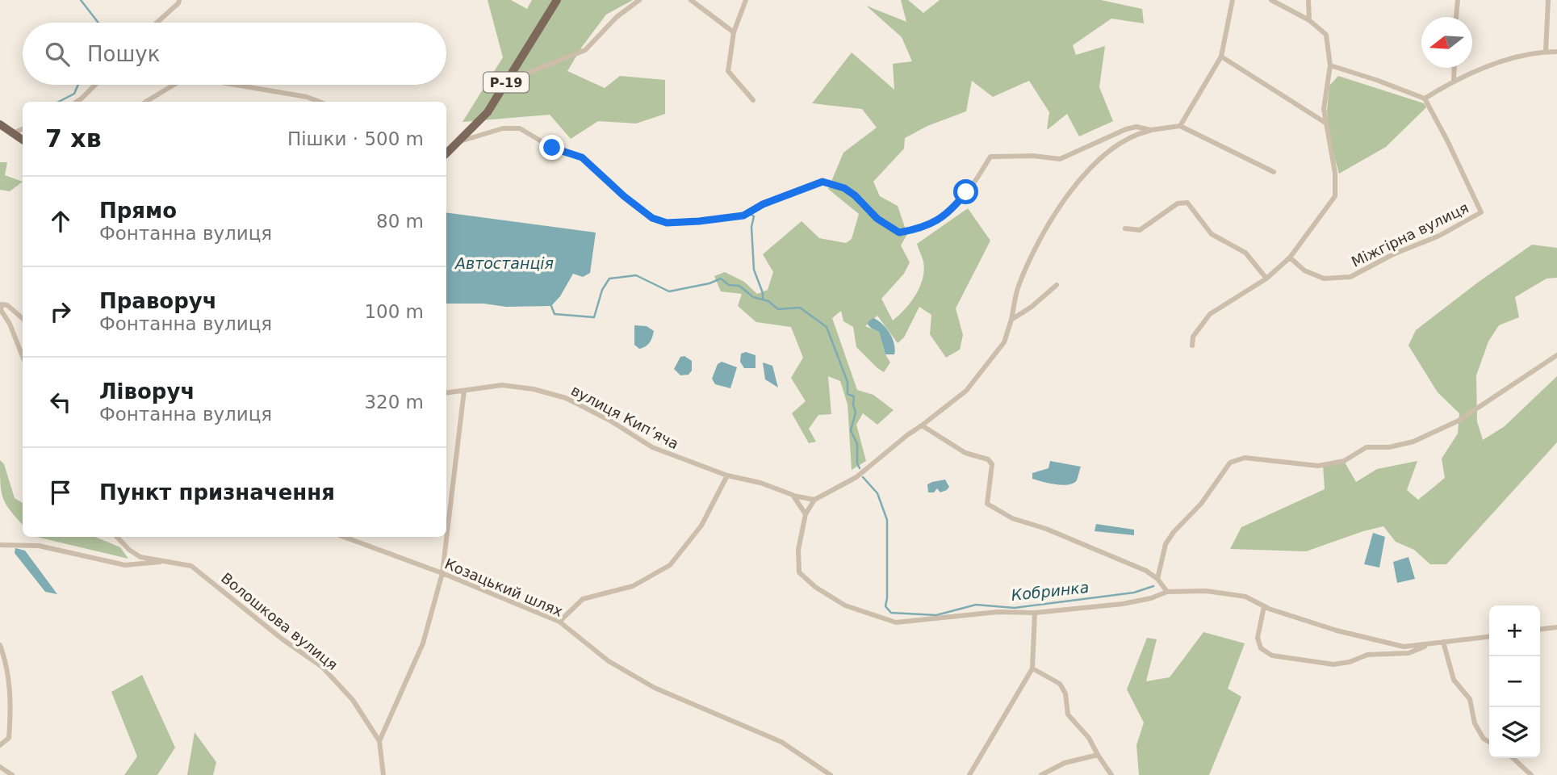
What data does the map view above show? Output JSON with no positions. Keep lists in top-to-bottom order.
{
  "streets": {
    "main road": ["Р-19"],
    "street": [
      "Міжгірна вулиця",
      "вулиця Кипʼяча",
      "Козацький шлях",
      "Волошкова вулиця"
    ]
  },
  "water": ["Автостанція", "Кобринка"],
  "north": "left",
  "page": {
    "search": "Пошук",
    "heading": ["7 хв", "Пішки · 500 m"],
    "list": [
      ["Прямо", "Фонтанна вулиця", "80 m"],
      ["Праворуч", "Фонтанна вулиця", "100 m"],
      ["Ліворуч", "Фонтанна вулиця", "320 m"],
      "Пункт призначення"
    ],
    "map_buttons": ["+", "−"]
  }
}
